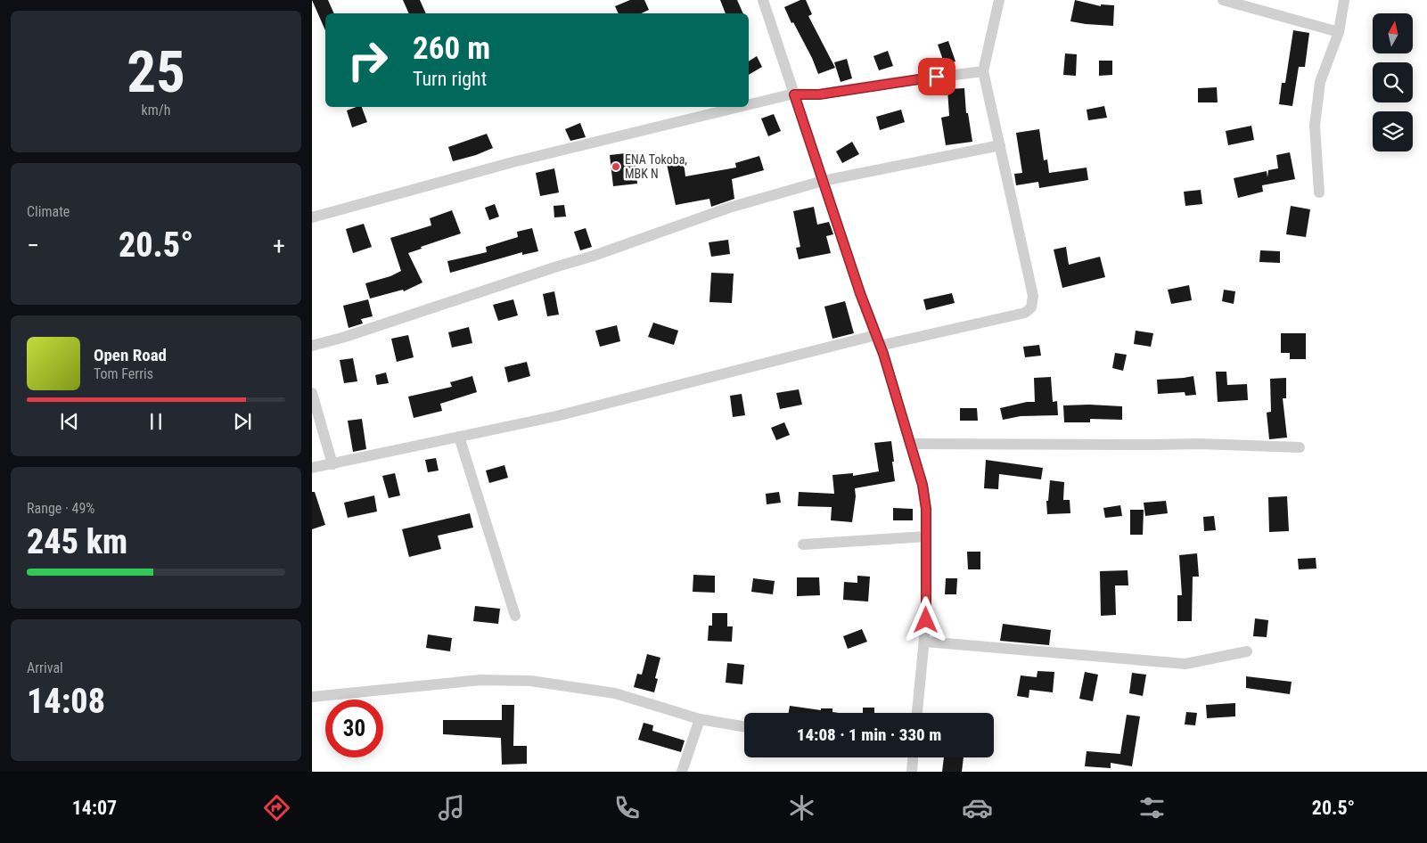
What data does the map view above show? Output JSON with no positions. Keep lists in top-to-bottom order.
{
  "places": ["ENA Tokoba, MBK N"],
  "north": "top",
  "page": {
    "tile": [
      ["25", "km/h"],
      "Climate",
      ["Range · 49%", "245 km"],
      ["Arrival", "14:08"]
    ],
    "turn": ["260 m", "Turn right"],
    "heat": ["−", "20.5°", "+"],
    "song": ["Open Road", "Tom Ferris"],
    "limit": "30",
    "trip": "14:08 · 1 min · 330 m",
    "tabs": ["14:07", "20.5°"]
  }
}
